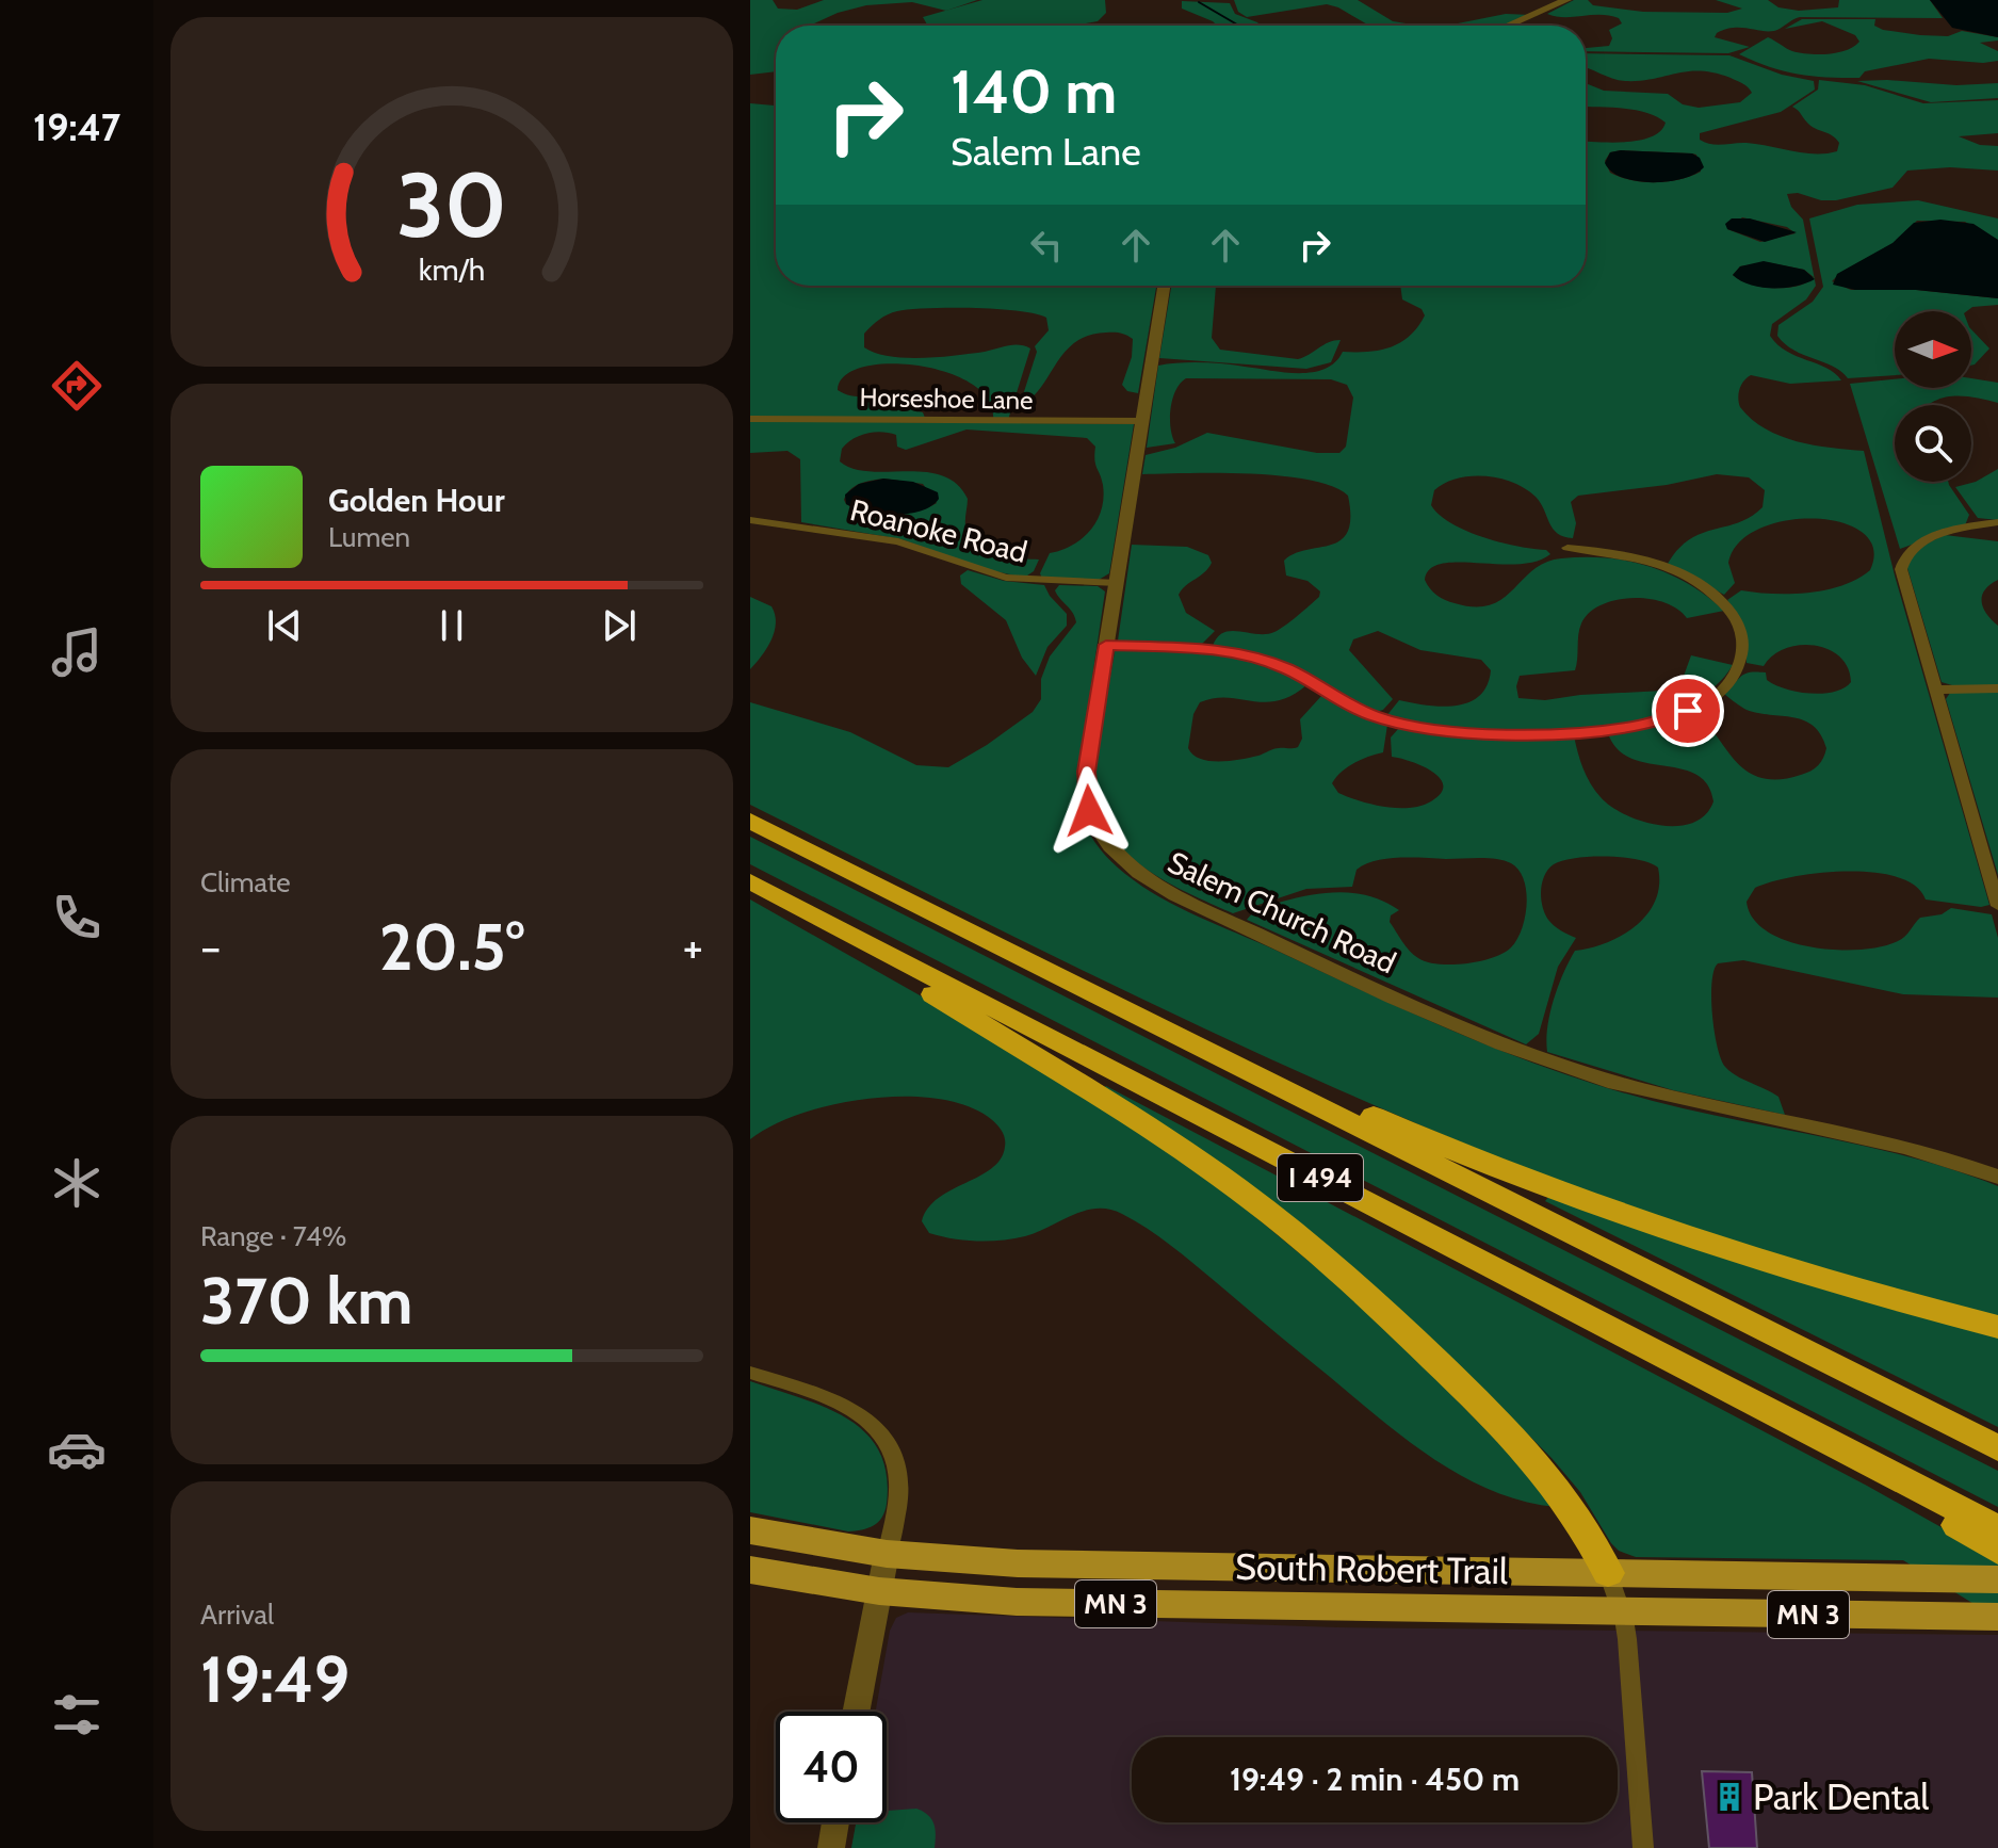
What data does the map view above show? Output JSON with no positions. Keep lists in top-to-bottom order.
{
  "streets": {
    "highway": ["I 494"],
    "main road": ["South Robert Trail", "MN 3"],
    "street": ["Horseshoe Lane", "Roanoke Road", "Salem Church Road"]
  },
  "crossings": [
    ["Horseshoe Lane", "Salem Church Road"],
    ["Roanoke Road", "Salem Church Road"]
  ],
  "places": {
    "building": ["Park Dental"]
  },
  "north": "right",
  "page": {
    "tabs": "19:47",
    "turn": ["140 m", "Salem Lane"],
    "song": ["Golden Hour", "Lumen"],
    "tile": [
      "Climate",
      ["Range · 74%", "370 km"],
      ["Arrival", "19:49"]
    ],
    "heat": ["−", "20.5°", "+"],
    "limit": "40",
    "trip": "19:49 · 2 min · 450 m",
    "gauge": ["30", "km/h"]
  }
}
